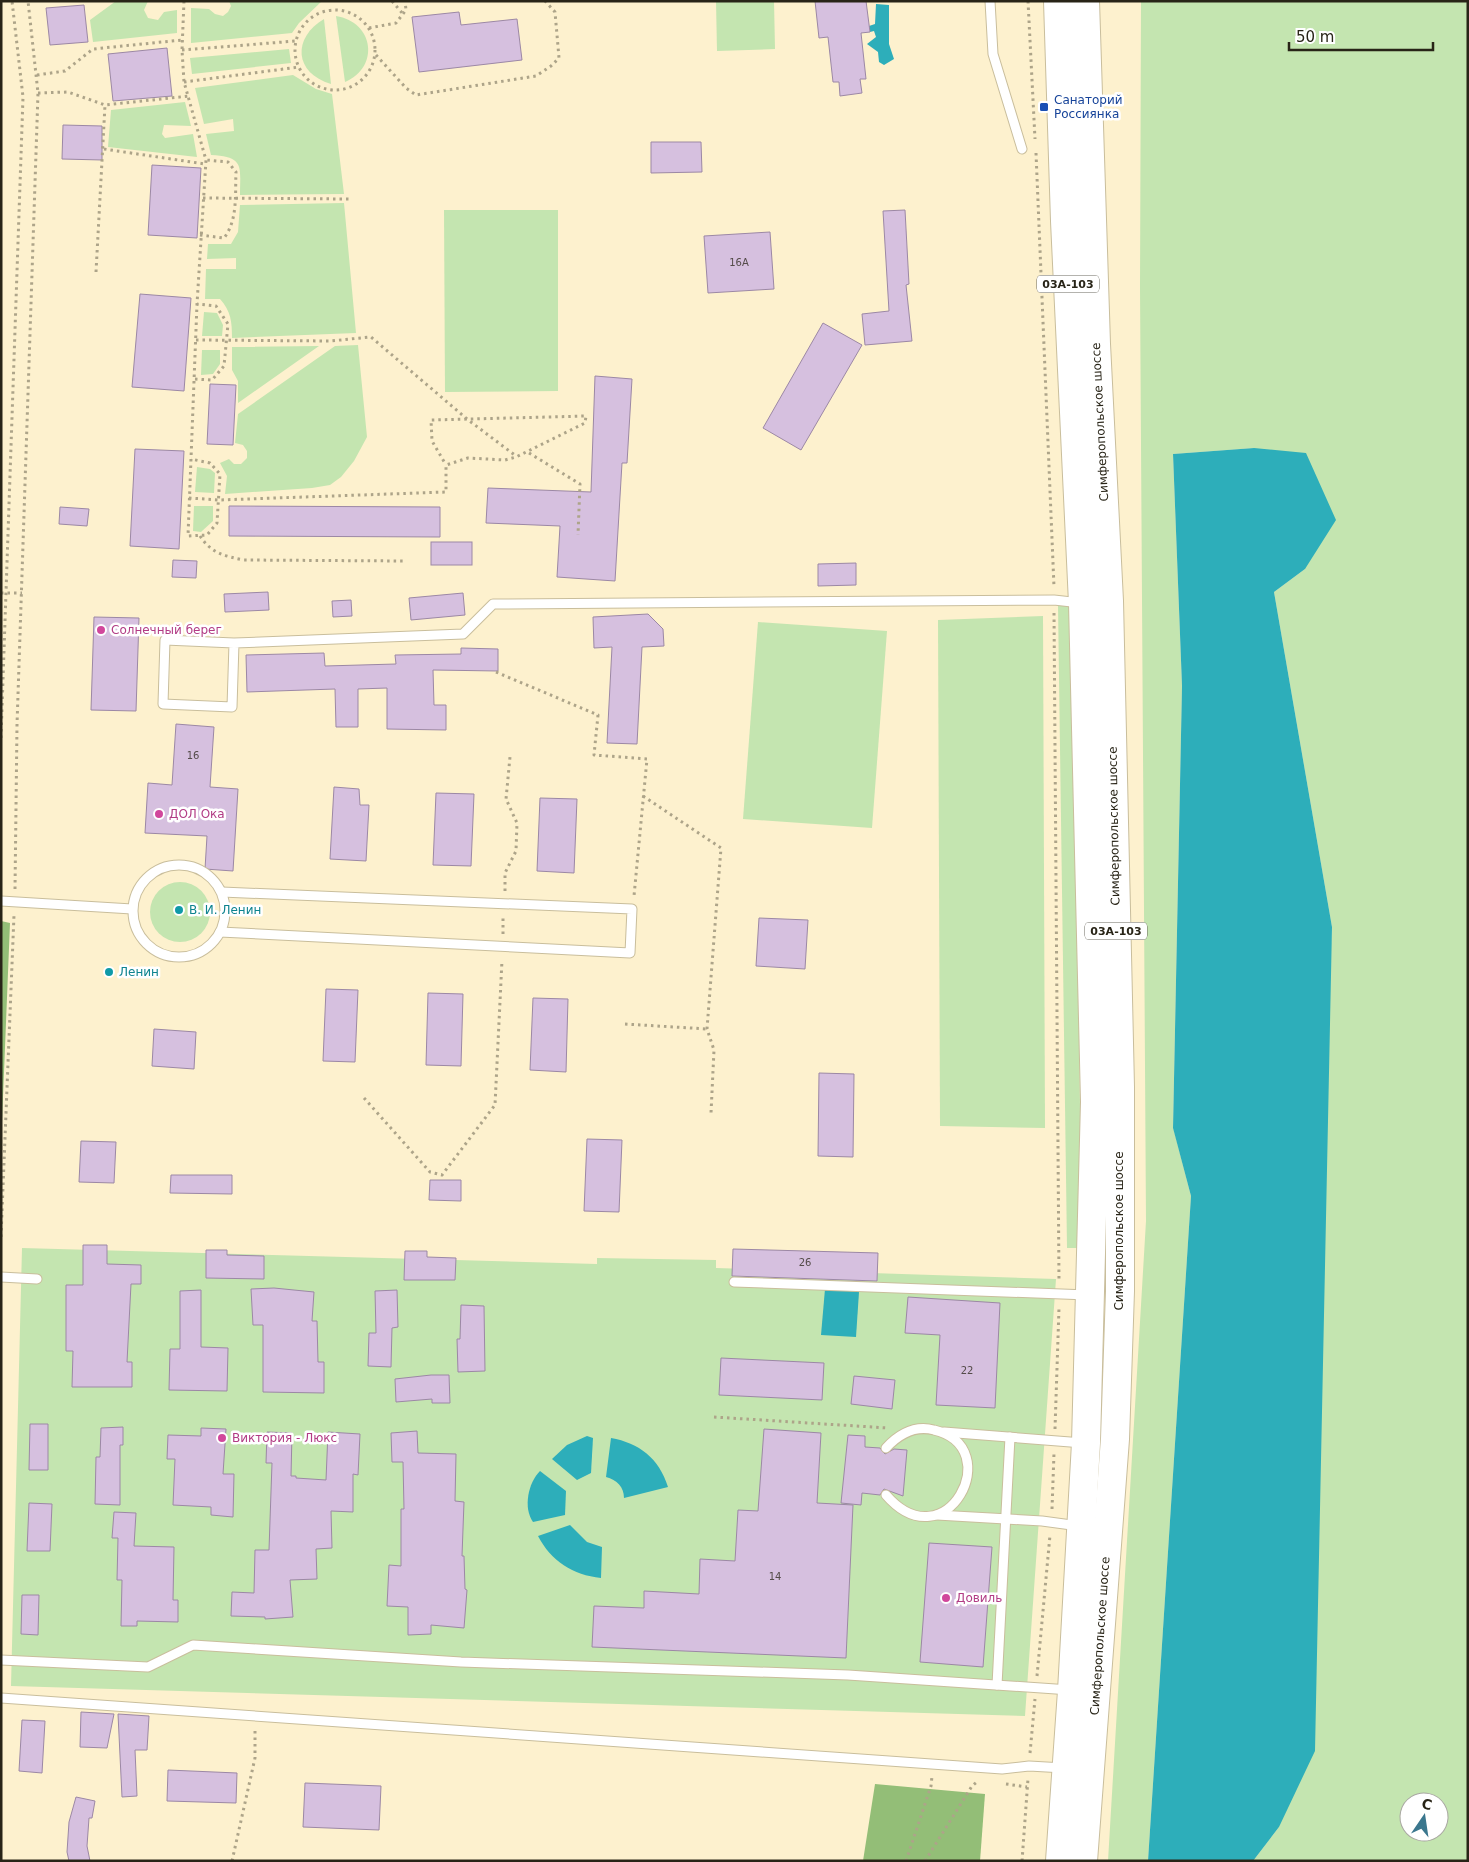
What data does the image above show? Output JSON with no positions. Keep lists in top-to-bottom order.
{
  "streets": {
    "main road": ["03А-103", "Симферопольское шоссе"]
  },
  "places": {
    "transit": ["Санаторий Россиянка"],
    "other": [
      "Солнечный берег",
      "ДОЛ Ока",
      "В. И. Ленин",
      "Ленин",
      "Виктория - Люкс",
      "Довиль"
    ]
  },
  "house_numbers": [
    "16А",
    "16",
    "26",
    "22",
    "14"
  ],
  "scale_bar": "50 m",
  "north": "top"
}
